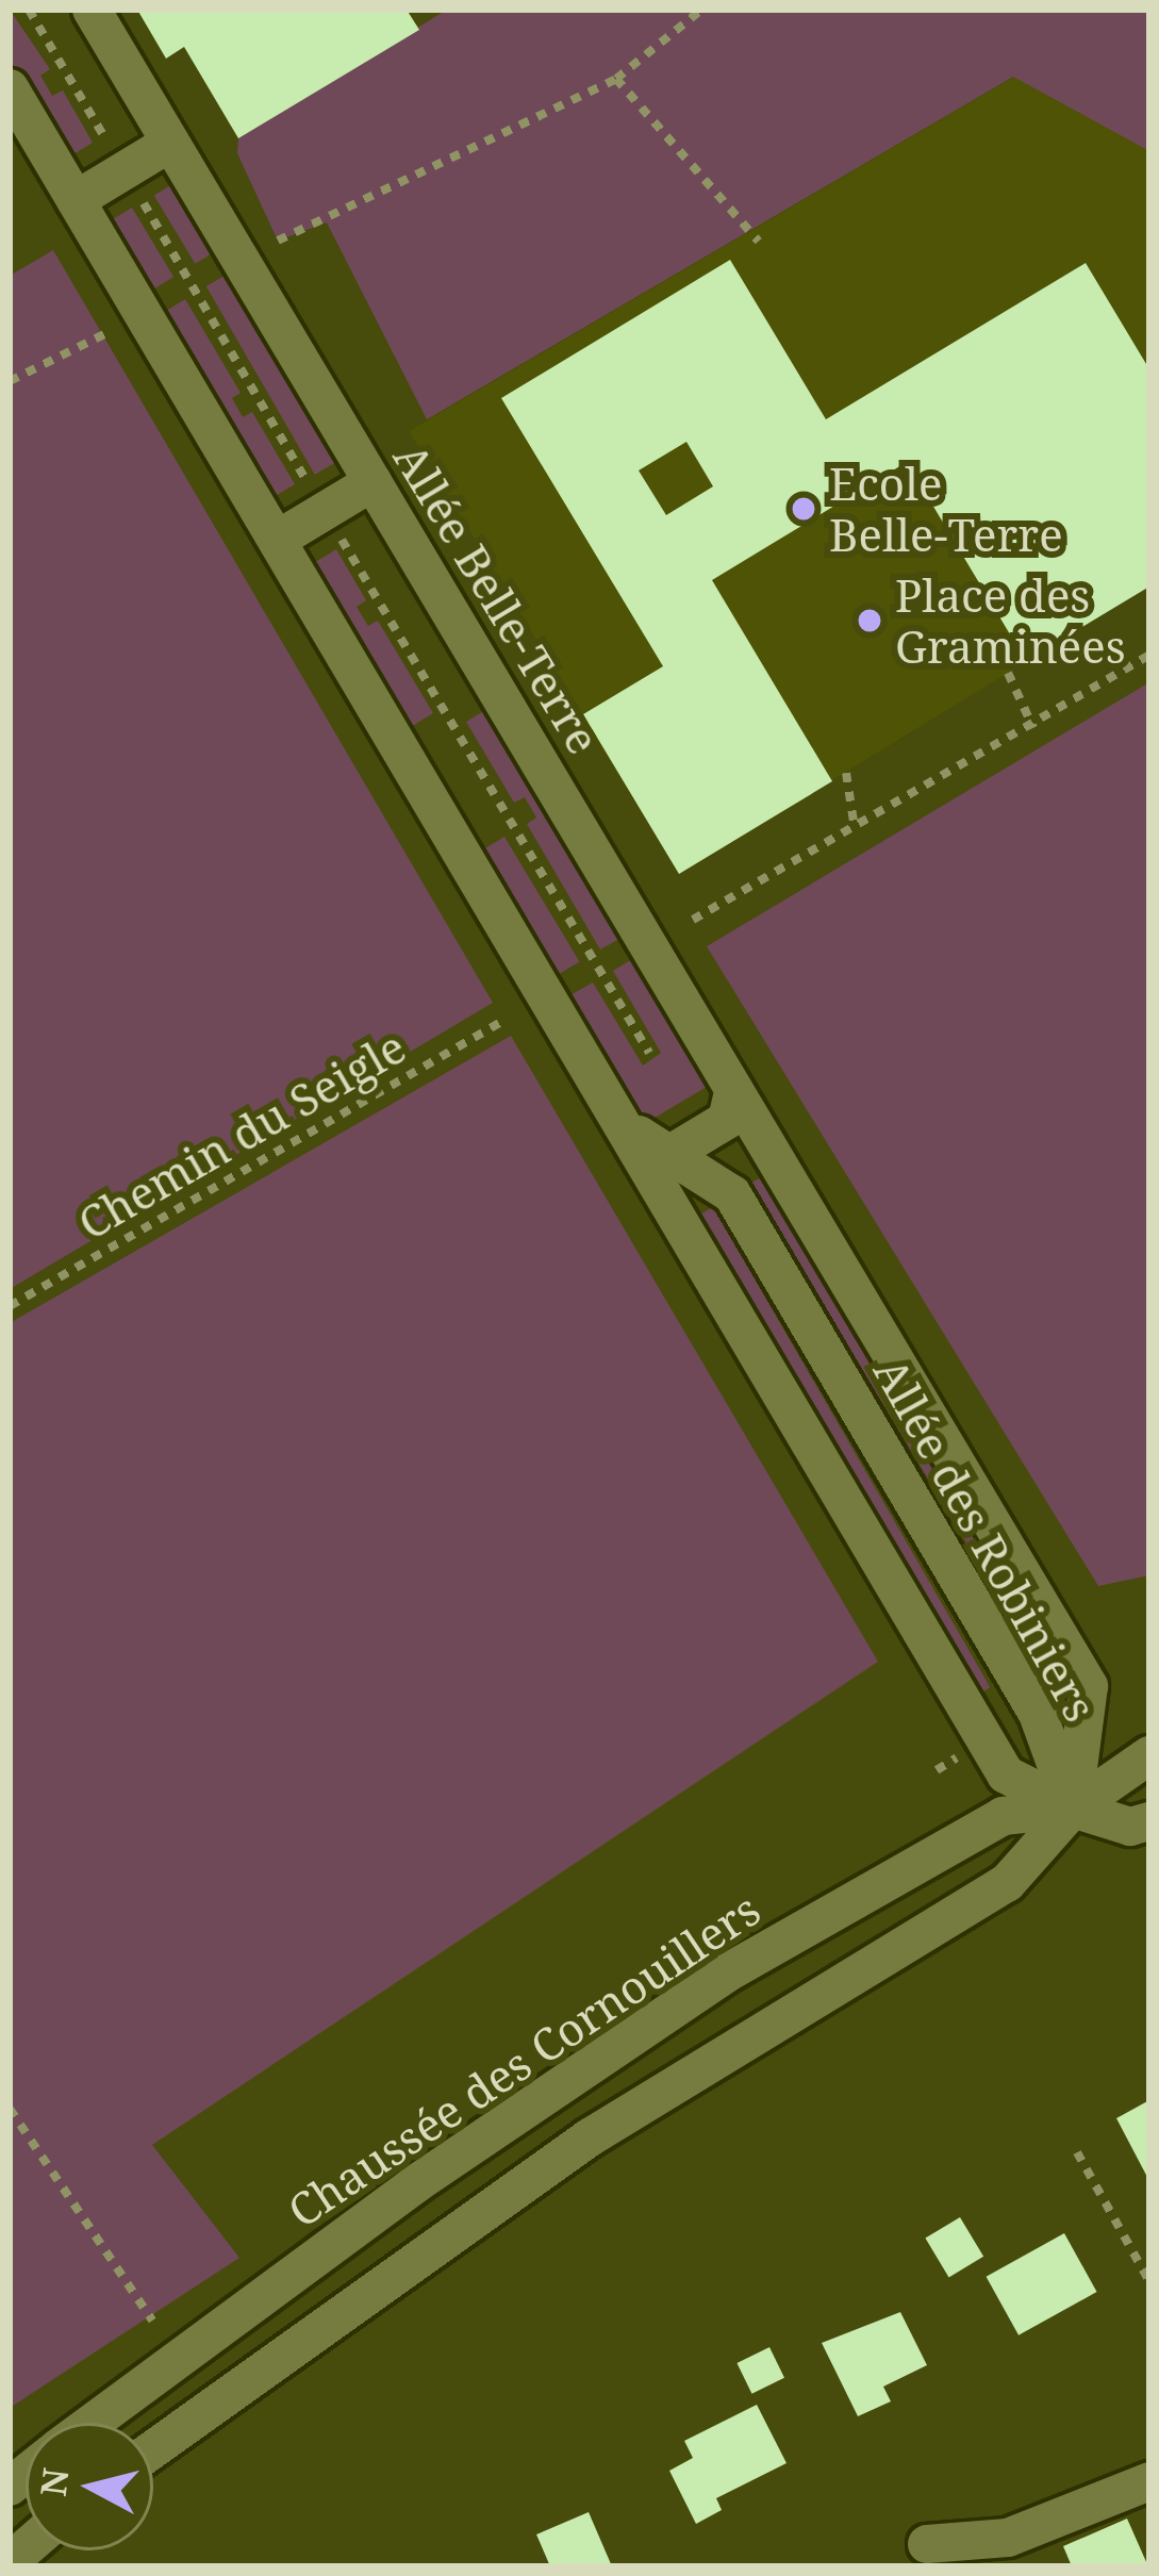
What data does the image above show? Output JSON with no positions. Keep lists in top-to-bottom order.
{
  "streets": {
    "street": ["Allée Belle-Terre", "Allée des Robiniers", "Chaussée des Cornouillers"],
    "path": ["Chemin du Seigle"]
  },
  "crossings": [
    ["Allée Belle-Terre", "Allée des Robiniers"],
    ["Allée des Robiniers", "Chaussée des Cornouillers"]
  ],
  "places": ["Ecole Belle-Terre", "Place des Graminées"],
  "north": "left"
}
